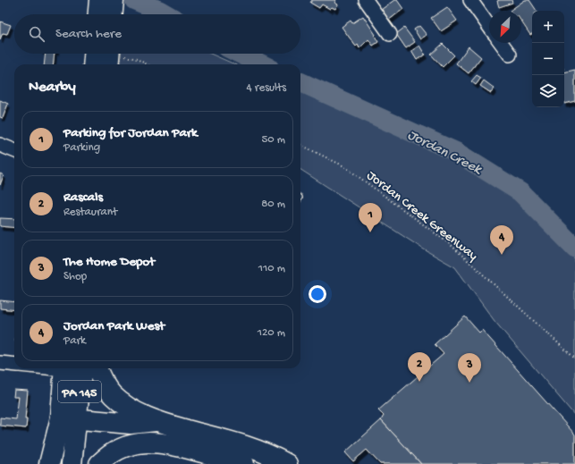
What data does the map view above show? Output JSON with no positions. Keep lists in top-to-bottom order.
{
  "streets": {
    "main road": ["PA 145"],
    "path": ["Jordan Creek Greenway"]
  },
  "water": ["Jordan Creek"],
  "north": "bottom left",
  "page": {
    "map_buttons": ["+", "−"],
    "search": "Search here",
    "heading": ["Nearby", "4 results"],
    "list": [
      {
        "mark": "1",
        "name": "Parking for Jordan Park",
        "note": "Parking",
        "value": "50 m"
      },
      {
        "mark": "2",
        "name": "Rascals",
        "note": "Restaurant",
        "value": "80 m"
      },
      {
        "mark": "3",
        "name": "The Home Depot",
        "note": "Shop",
        "value": "110 m"
      },
      {
        "mark": "4",
        "name": "Jordan Park West",
        "note": "Park",
        "value": "120 m"
      }
    ],
    "pins": [
      "1",
      "4",
      "2",
      "3"
    ]
  }
}
